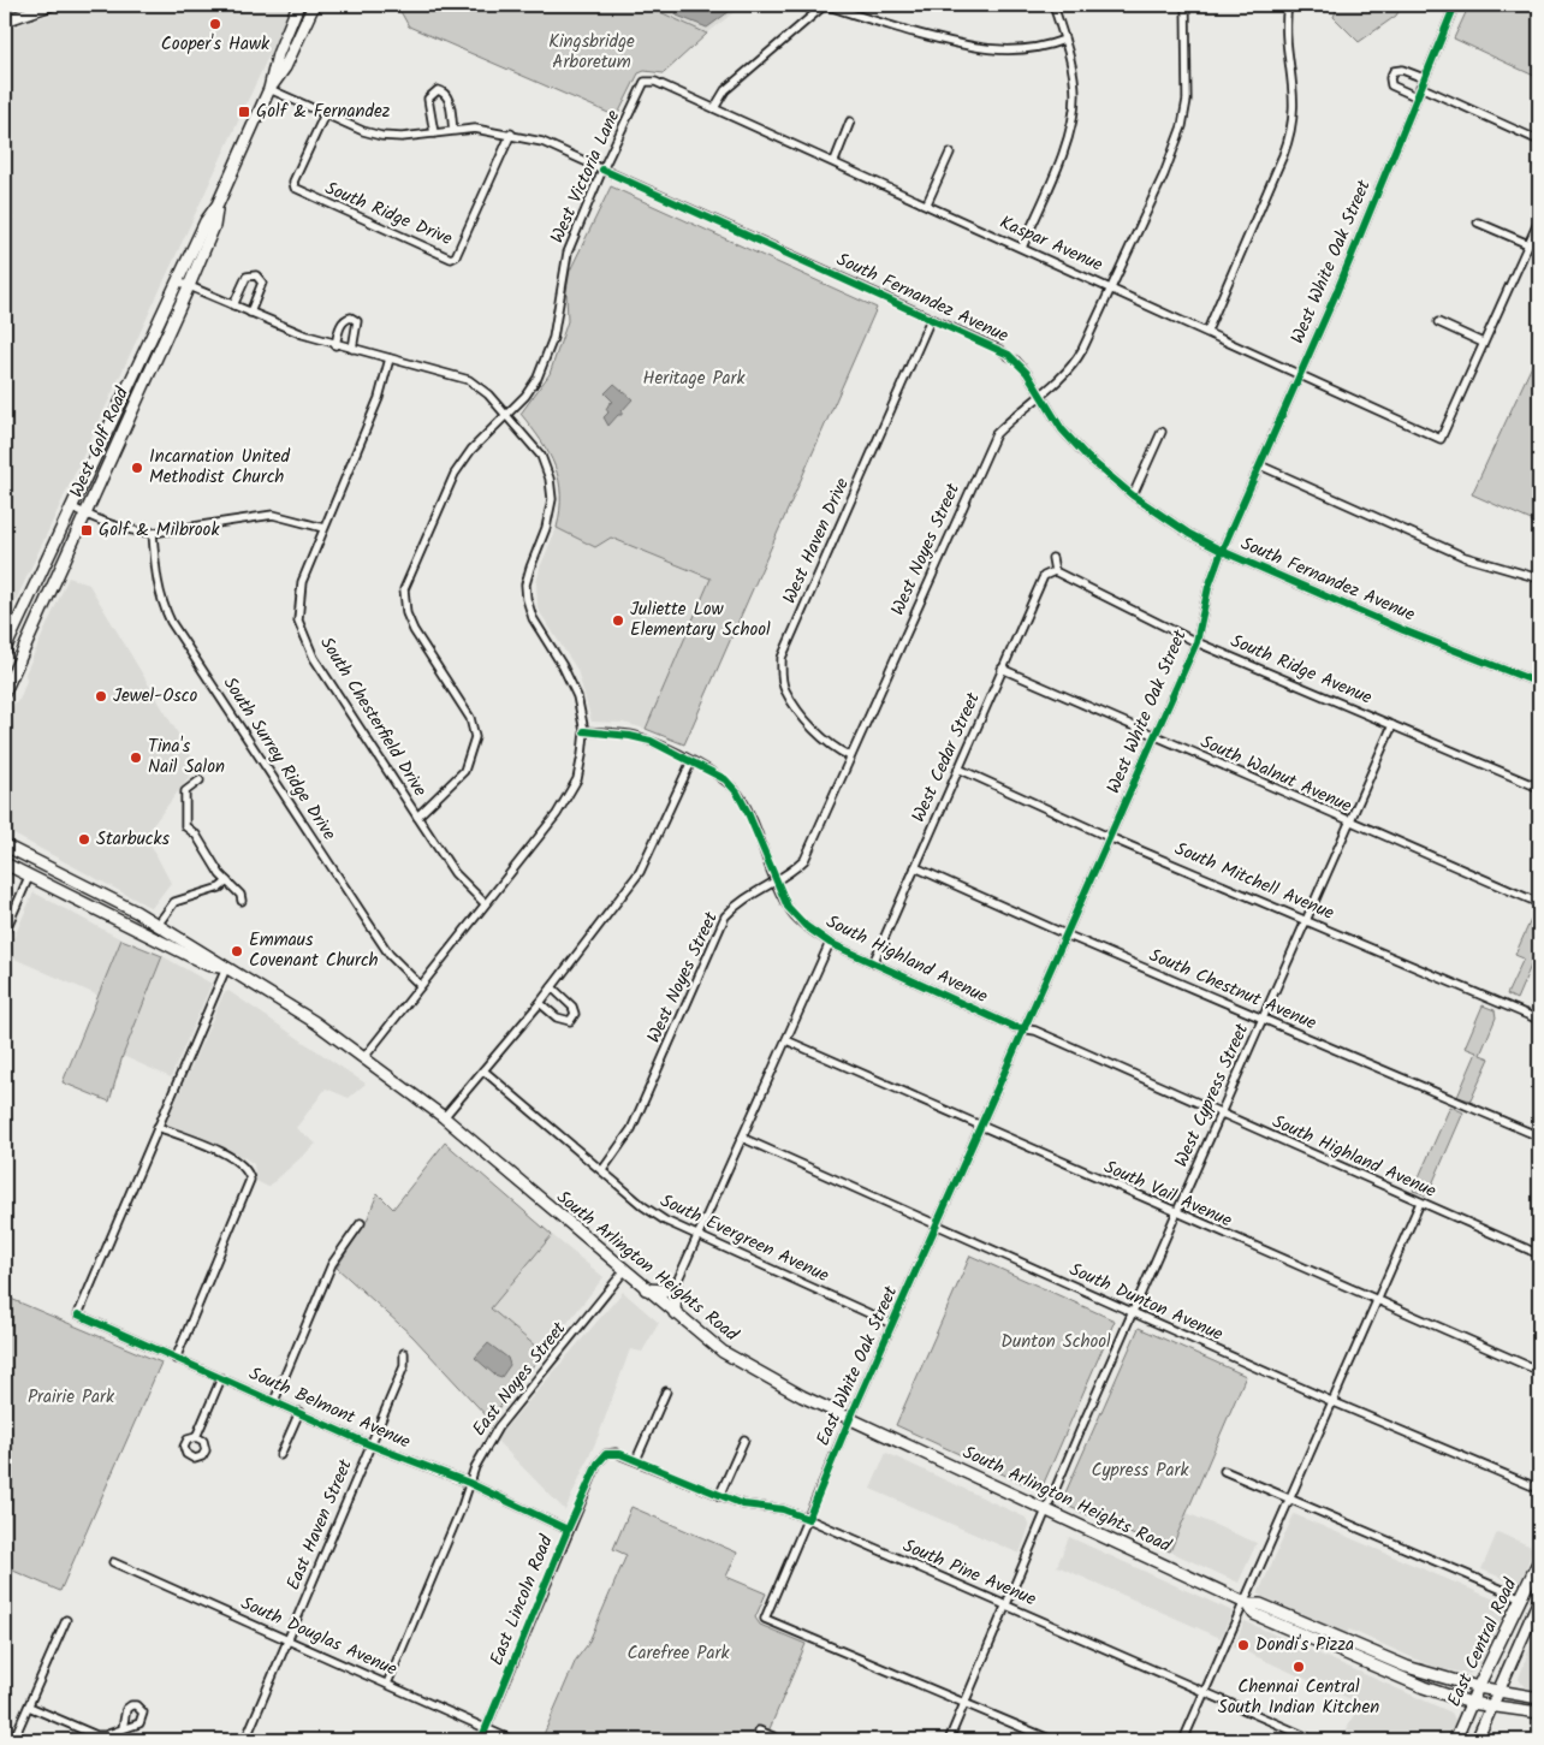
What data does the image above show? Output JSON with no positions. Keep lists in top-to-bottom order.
{
  "streets": {
    "main road": ["West Golf Road", "South Arlington Heights Road", "East Central Road"],
    "street": [
      "West Victoria Lane",
      "South Ridge Drive",
      "Kaspar Avenue",
      "West White Oak Street",
      "South Fernandez Avenue",
      "West Haven Drive",
      "West Noyes Street",
      "South Ridge Avenue",
      "South Chesterfield Drive",
      "West Cedar Street",
      "South Surrey Ridge Drive",
      "South Walnut Avenue",
      "South Mitchell Avenue",
      "South Highland Avenue",
      "South Chestnut Avenue",
      "West Cypress Street",
      "South Vail Avenue",
      "South Evergreen Avenue",
      "South Dunton Avenue",
      "East White Oak Street",
      "East Noyes Street",
      "South Belmont Avenue",
      "East Haven Street",
      "South Pine Avenue",
      "East Lincoln Road",
      "South Douglas Avenue"
    ]
  },
  "crossings": [
    ["West Victoria Lane", "Kaspar Avenue"],
    ["West Victoria Lane", "South Fernandez Avenue"],
    ["West Victoria Lane", "South Chesterfield Drive"],
    ["South Ridge Drive", "South Fernandez Avenue"],
    ["Kaspar Avenue", "West White Oak Street"],
    ["Kaspar Avenue", "West Noyes Street"],
    ["West White Oak Street", "South Fernandez Avenue"],
    ["West White Oak Street", "South Ridge Avenue"],
    ["West White Oak Street", "South Walnut Avenue"],
    ["West White Oak Street", "South Mitchell Avenue"],
    ["West White Oak Street", "South Highland Avenue"],
    ["West White Oak Street", "South Chestnut Avenue"],
    ["West White Oak Street", "South Vail Avenue"],
    ["West White Oak Street", "South Dunton Avenue"],
    ["West White Oak Street", "East White Oak Street"],
    ["South Fernandez Avenue", "West Golf Road"],
    ["South Fernandez Avenue", "West Haven Drive"],
    ["South Fernandez Avenue", "West Noyes Street"],
    ["West Haven Drive", "West Noyes Street"],
    ["West Noyes Street", "South Highland Avenue"],
    ["West Noyes Street", "South Evergreen Avenue"],
    ["South Ridge Avenue", "West Cedar Street"],
    ["South Ridge Avenue", "West Cypress Street"],
    ["West Cedar Street", "South Walnut Avenue"],
    ["West Cedar Street", "South Mitchell Avenue"],
    ["West Cedar Street", "South Highland Avenue"],
    ["West Cedar Street", "South Chestnut Avenue"],
    ["South Walnut Avenue", "West Cypress Street"],
    ["South Mitchell Avenue", "West Cypress Street"],
    ["South Highland Avenue", "West Cypress Street"],
    ["South Chestnut Avenue", "West Cypress Street"],
    ["West Cypress Street", "South Vail Avenue"],
    ["West Cypress Street", "South Arlington Heights Road"],
    ["West Cypress Street", "South Dunton Avenue"],
    ["West Cypress Street", "East White Oak Street"],
    ["West Cypress Street", "South Pine Avenue"],
    ["South Evergreen Avenue", "East White Oak Street"],
    ["South Arlington Heights Road", "East White Oak Street"],
    ["South Arlington Heights Road", "East Noyes Street"],
    ["South Arlington Heights Road", "East Central Road"],
    ["South Dunton Avenue", "East White Oak Street"],
    ["East White Oak Street", "South Pine Avenue"],
    ["East Noyes Street", "South Belmont Avenue"],
    ["East Noyes Street", "South Douglas Avenue"],
    ["South Belmont Avenue", "East Haven Street"],
    ["South Belmont Avenue", "East Lincoln Road"],
    ["East Haven Street", "South Douglas Avenue"],
    ["South Pine Avenue", "East Lincoln Road"],
    ["East Lincoln Road", "South Douglas Avenue"]
  ],
  "parks": [
    "Kingsbridge Arboretum",
    "Heritage Park",
    "Dunton School",
    "Prairie Park",
    "Cypress Park",
    "Carefree Park"
  ],
  "places": {
    "other": [
      "Cooper's Hawk",
      "Incarnation United Methodist Church",
      "Juliette Low Elementary School",
      "Jewel-Osco",
      "Tina's Nail Salon",
      "Starbucks",
      "Emmaus Covenant Church",
      "Dondi's Pizza",
      "Chennai Central South Indian Kitchen"
    ],
    "transit": ["Golf & Fernandez", "Golf & Milbrook"]
  }
}
